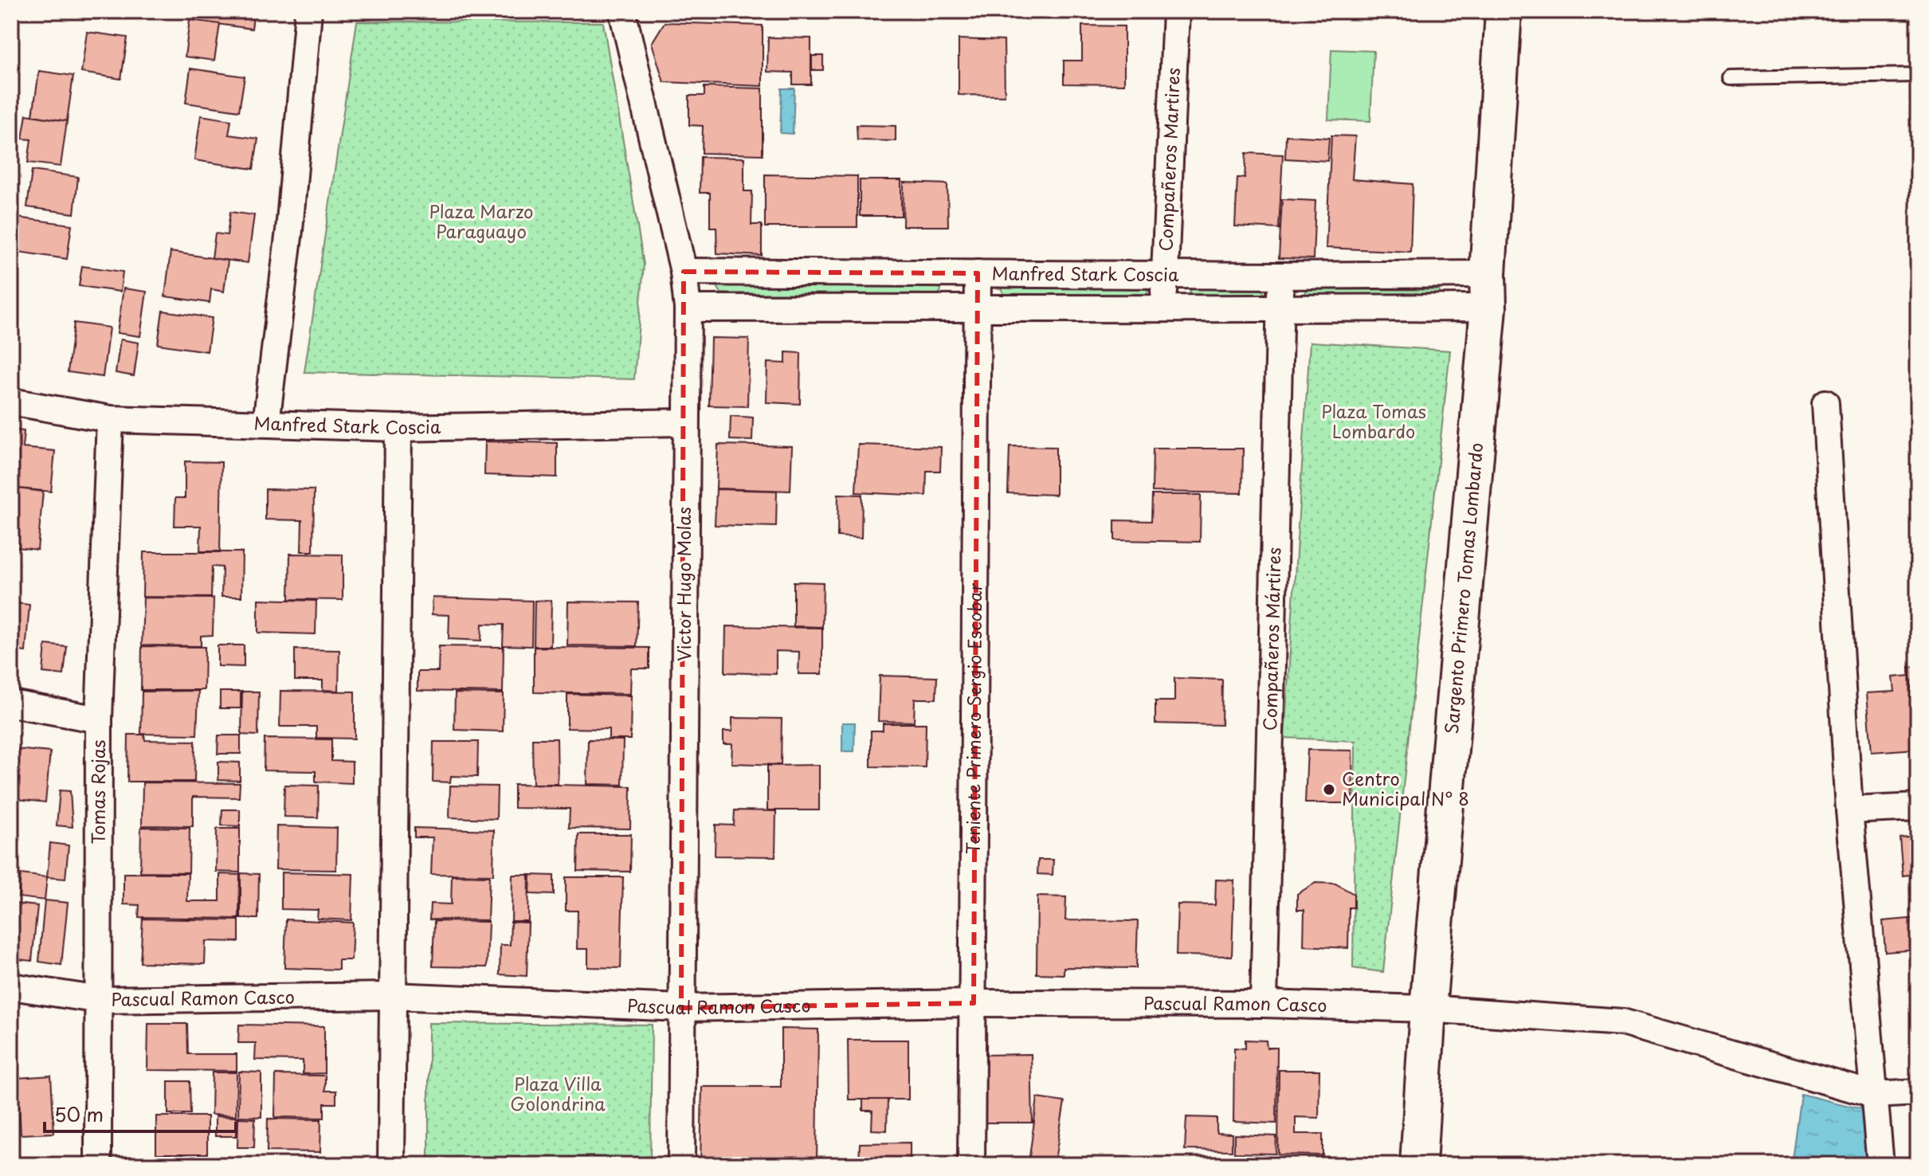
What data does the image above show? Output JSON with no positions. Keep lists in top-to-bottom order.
{
  "streets": {
    "street": [
      "Compañeros Martires",
      "Manfred Stark Coscia",
      "Victor Hugo Molas",
      "Sargento Primero Tomas Lombardo",
      "Compañeros Mártires",
      "Teniente Primero Sergio Escobar",
      "Tomas Rojas",
      "Pascual Ramon Casco"
    ]
  },
  "crossings": [
    ["Compañeros Martires", "Manfred Stark Coscia"],
    ["Manfred Stark Coscia", "Victor Hugo Molas"],
    ["Manfred Stark Coscia", "Sargento Primero Tomas Lombardo"],
    ["Manfred Stark Coscia", "Compañeros Mártires"],
    ["Manfred Stark Coscia", "Teniente Primero Sergio Escobar"],
    ["Manfred Stark Coscia", "Tomas Rojas"],
    ["Victor Hugo Molas", "Pascual Ramon Casco"],
    ["Sargento Primero Tomas Lombardo", "Pascual Ramon Casco"],
    ["Compañeros Mártires", "Pascual Ramon Casco"],
    ["Teniente Primero Sergio Escobar", "Pascual Ramon Casco"],
    ["Tomas Rojas", "Pascual Ramon Casco"]
  ],
  "parks": ["Plaza Marzo Paraguayo", "Plaza Tomas Lombardo", "Plaza Villa Golondrina"],
  "places": ["Centro Municipal N° 8"],
  "scale_bar": "50 m"
}
